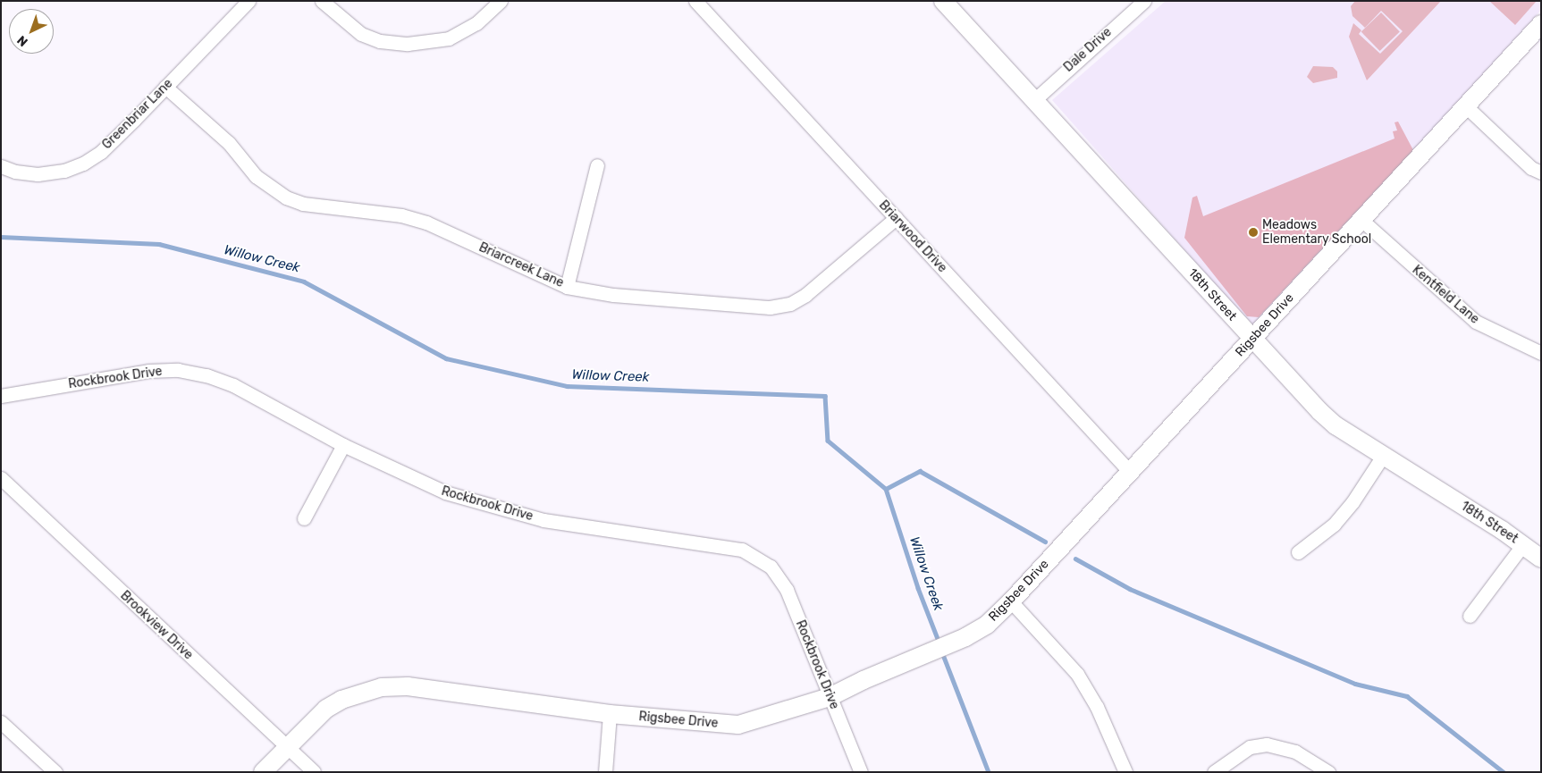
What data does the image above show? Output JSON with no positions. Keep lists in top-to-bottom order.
{
  "streets": {
    "street": [
      "Dale Drive",
      "Greenbriar Lane",
      "Briarwood Drive",
      "Briarcreek Lane",
      "18th Street",
      "Kentfield Lane",
      "Rigsbee Drive",
      "Rockbrook Drive",
      "Brookview Drive"
    ]
  },
  "crossings": [
    ["Dale Drive", "18th Street"],
    ["Greenbriar Lane", "Briarcreek Lane"],
    ["Briarwood Drive", "Briarcreek Lane"],
    ["Briarwood Drive", "Rigsbee Drive"],
    ["18th Street", "Rigsbee Drive"],
    ["Kentfield Lane", "Rigsbee Drive"],
    ["Rigsbee Drive", "Rockbrook Drive"],
    ["Rigsbee Drive", "Brookview Drive"]
  ],
  "water": ["Willow Creek"],
  "places": ["Meadows Elementary School"],
  "north": "bottom left"
}
